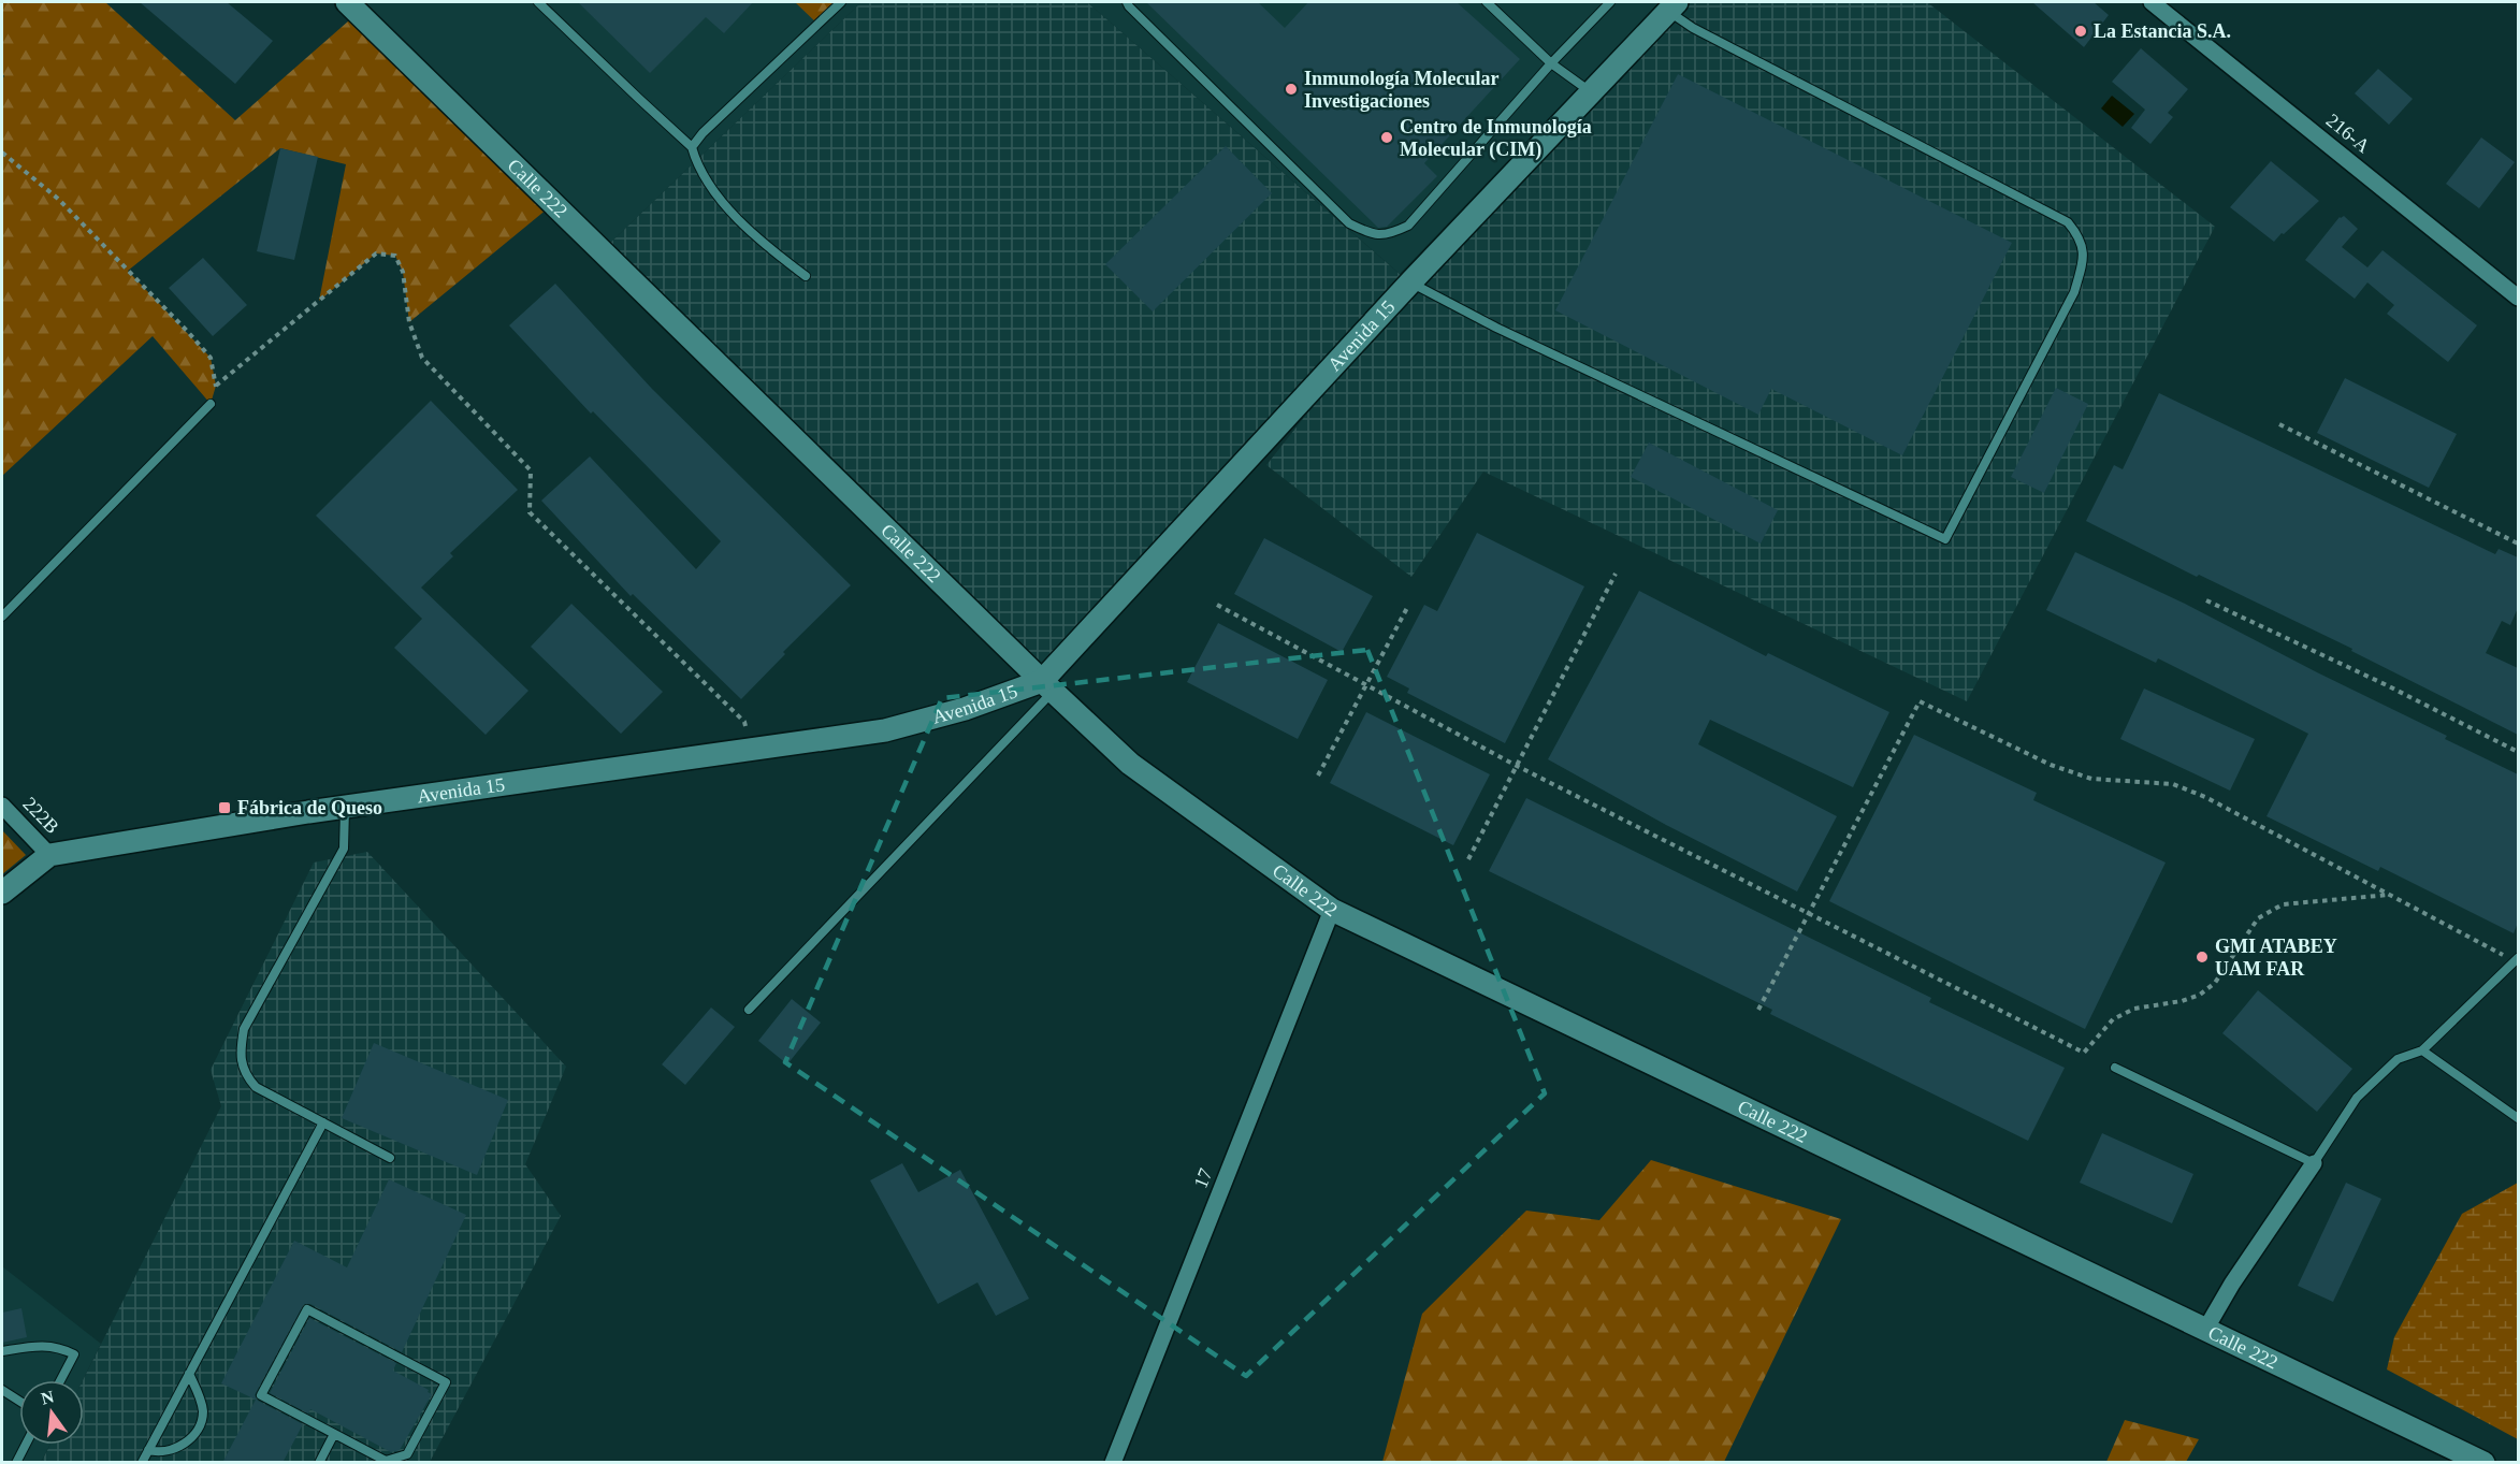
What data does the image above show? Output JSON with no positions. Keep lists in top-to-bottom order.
{
  "streets": {
    "main road": ["Calle 222", "Avenida 15"],
    "street": ["216-A", "222B", "17"]
  },
  "crossings": [
    ["Calle 222", "Avenida 15"],
    ["Calle 222", "17"],
    ["Avenida 15", "222B"]
  ],
  "places": {
    "other": [
      "La Estancia S.A.",
      "Inmunología Molecular Investigaciones",
      "Centro de Inmunología Molecular (CIM)",
      "GMI ATABEY UAM FAR"
    ],
    "transit": ["Fábrica de Queso"]
  },
  "north": "top"
}
